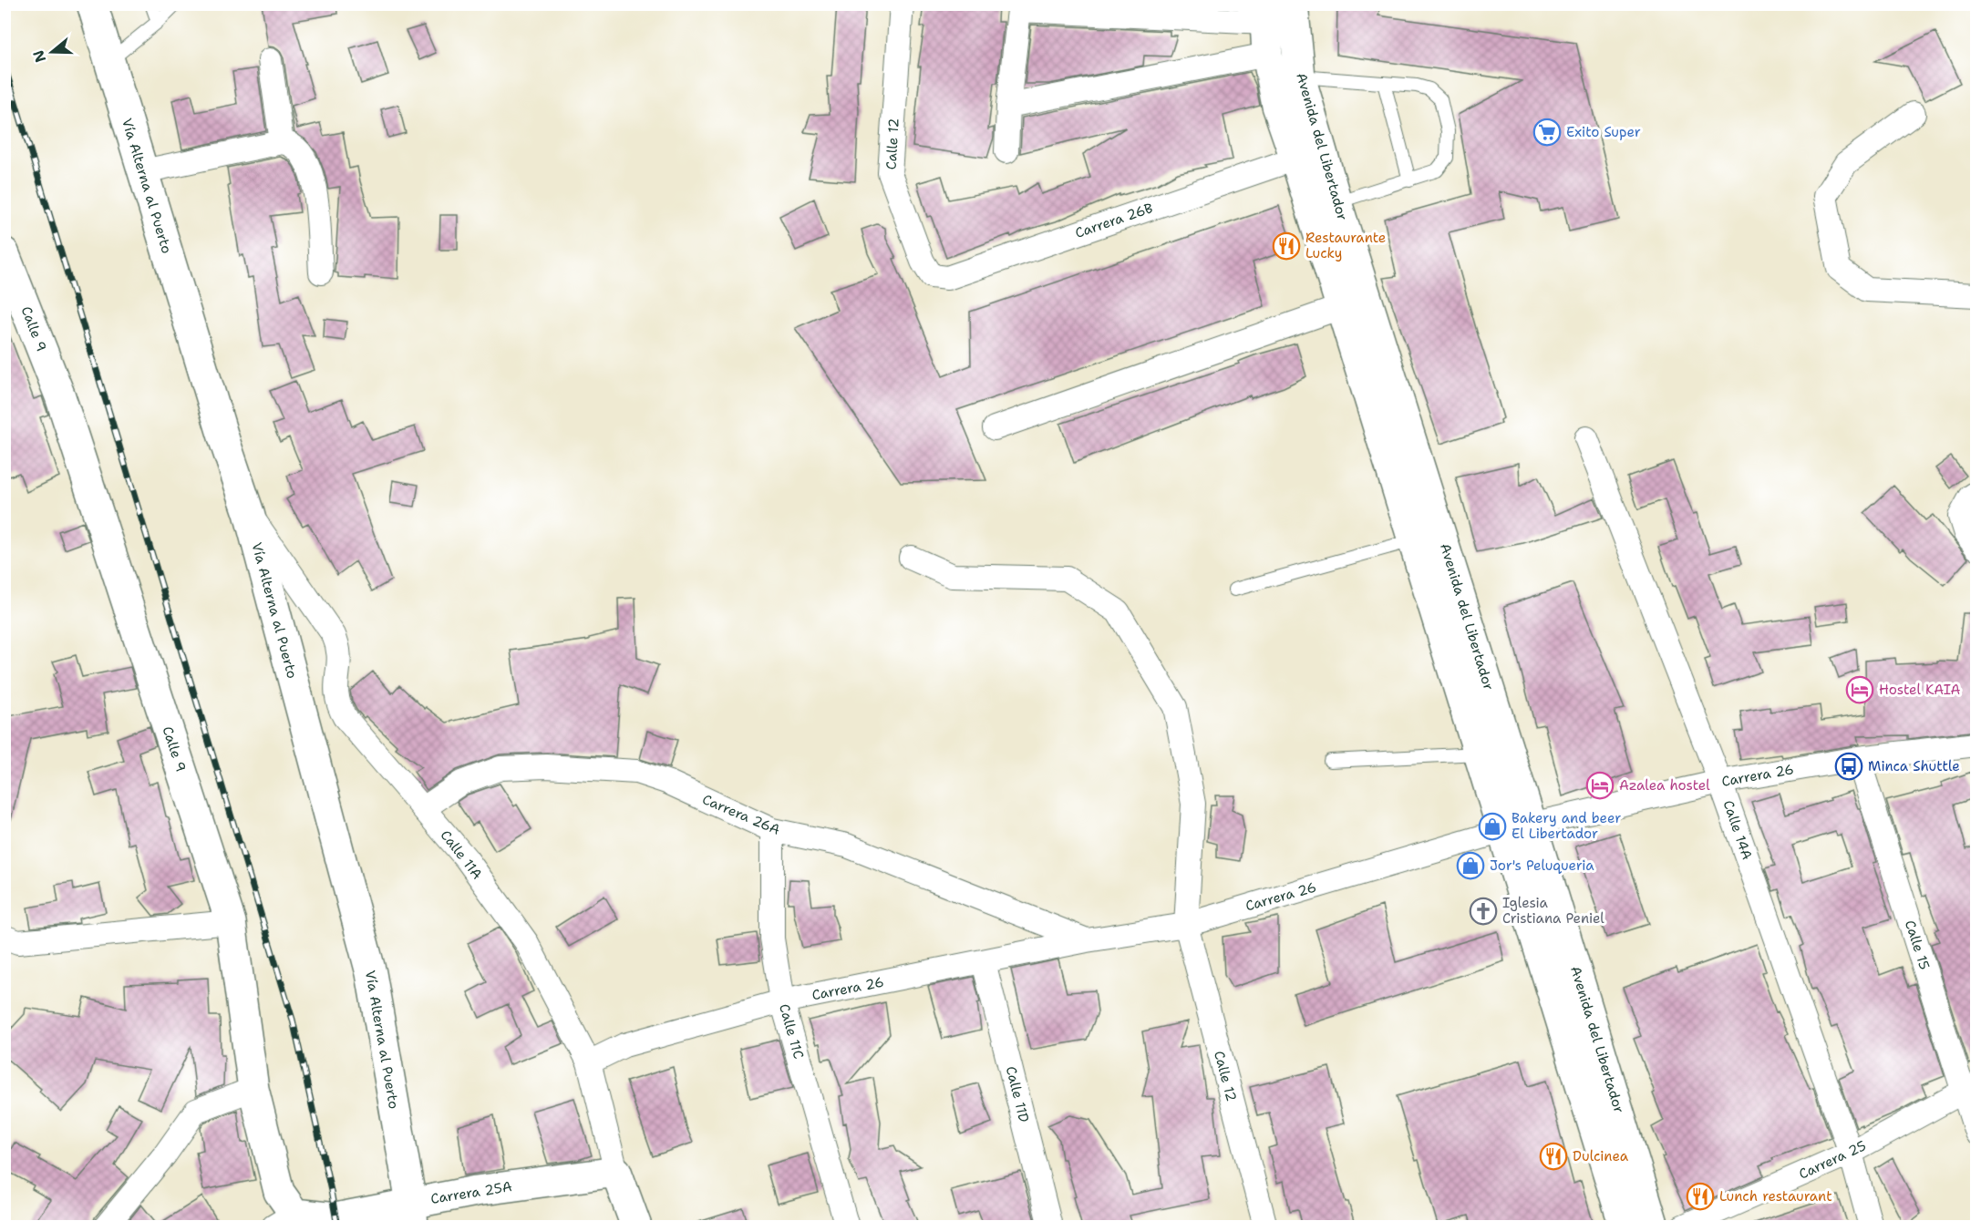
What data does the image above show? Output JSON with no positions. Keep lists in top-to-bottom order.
{
  "streets": {
    "main road": [
      "Avenida del Libertador",
      "Vía Alterna al Puerto",
      "Calle 9",
      "Calle 11A",
      "Carrera 25A"
    ],
    "street": [
      "Calle 12",
      "Carrera 26B",
      "Carrera 26",
      "Carrera 26A",
      "Calle 14A",
      "Calle 15",
      "Calle 11C",
      "Calle 11D",
      "Carrera 25"
    ]
  },
  "crossings": [
    ["Calle 12", "Carrera 26B"],
    ["Calle 12", "Carrera 26"],
    ["Avenida del Libertador", "Carrera 26B"],
    ["Avenida del Libertador", "Carrera 26"],
    ["Vía Alterna al Puerto", "Calle 11A"],
    ["Vía Alterna al Puerto", "Carrera 25A"],
    ["Calle 9", "Carrera 25A"],
    ["Carrera 26", "Carrera 26A"],
    ["Carrera 26", "Calle 14A"],
    ["Carrera 26", "Calle 11A"],
    ["Carrera 26", "Calle 15"],
    ["Carrera 26", "Calle 11C"],
    ["Carrera 26", "Calle 11D"],
    ["Carrera 26A", "Calle 11A"],
    ["Carrera 26A", "Calle 11C"],
    ["Calle 14A", "Carrera 25"],
    ["Calle 11A", "Carrera 25A"],
    ["Calle 15", "Carrera 25"]
  ],
  "places": {
    "supermarket": ["Exito Super"],
    "restaurant": ["Restaurante Lucky", "Dulcinea", "Lunch restaurant"],
    "hotel": ["Hostel KAIA", "Azalea hostel"],
    "bus stop": ["Minca Shuttle"],
    "shop": ["Bakery and beer El Libertador", "Jor's Peluqueria"],
    "church": ["Iglesia Cristiana Peniel"]
  },
  "north": "left"
}
